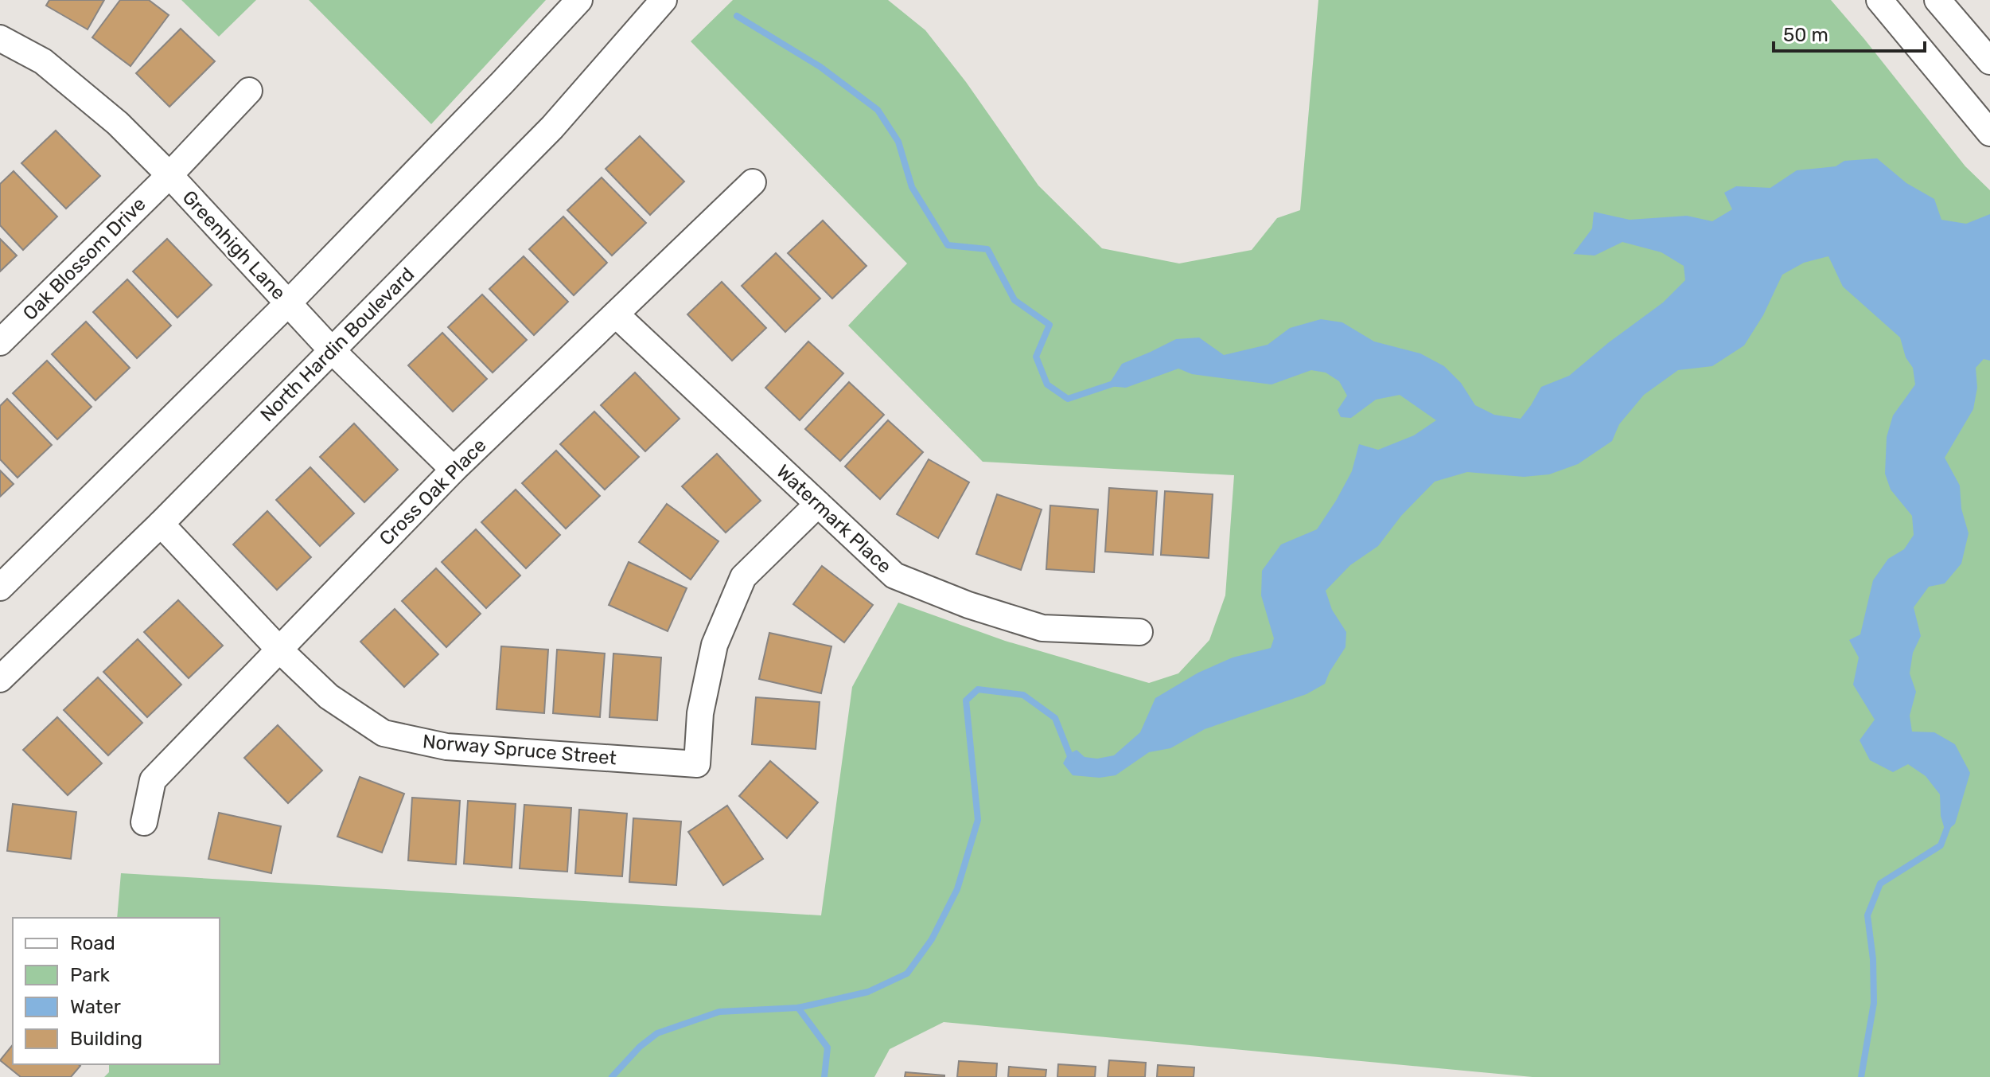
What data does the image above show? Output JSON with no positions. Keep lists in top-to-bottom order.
{
  "streets": {
    "street": [
      "Greenhigh Lane",
      "Oak Blossom Drive",
      "North Hardin Boulevard",
      "Cross Oak Place",
      "Watermark Place",
      "Norway Spruce Street"
    ]
  },
  "crossings": [
    ["Greenhigh Lane", "Oak Blossom Drive"],
    ["Greenhigh Lane", "North Hardin Boulevard"],
    ["Greenhigh Lane", "Cross Oak Place"],
    ["North Hardin Boulevard", "Norway Spruce Street"],
    ["Cross Oak Place", "Watermark Place"],
    ["Cross Oak Place", "Norway Spruce Street"],
    ["Watermark Place", "Norway Spruce Street"]
  ],
  "legend": [
    "Road",
    "Park",
    "Water",
    "Building"
  ],
  "scale_bar": "50 m"
}
